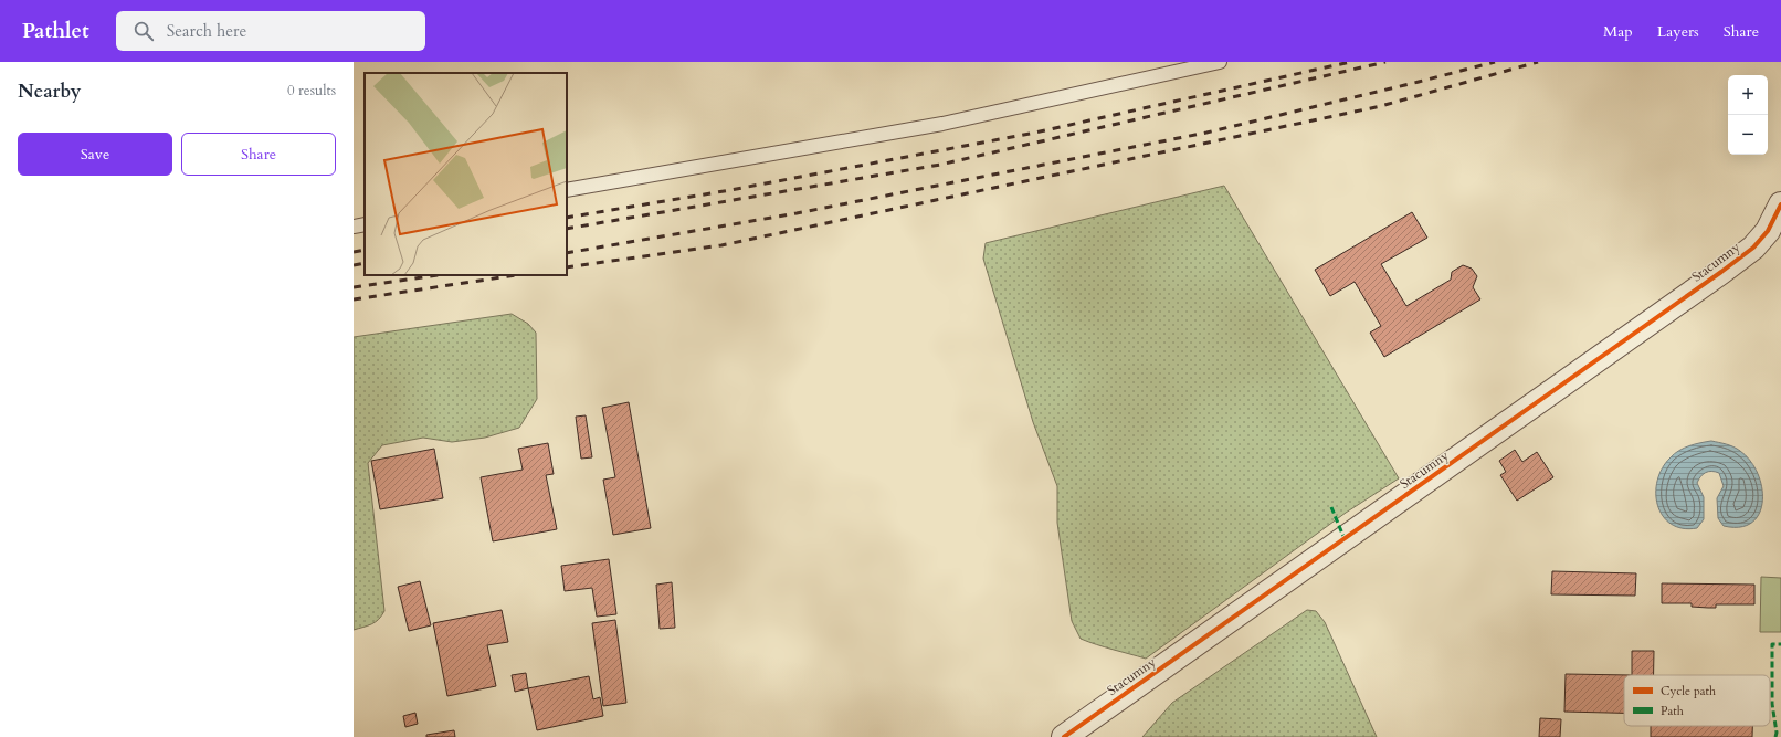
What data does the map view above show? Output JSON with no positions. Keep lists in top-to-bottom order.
{
  "streets": {
    "street": ["Stacumny"]
  },
  "legend": ["Cycle path", "Path"],
  "page": {
    "header": "Pathlet",
    "search": "Search here",
    "nav": ["Map", "Layers", "Share"],
    "heading": ["Nearby", "0 results"],
    "map_buttons": ["+", "−"],
    "buttons": ["Save", "Share"]
  }
}
